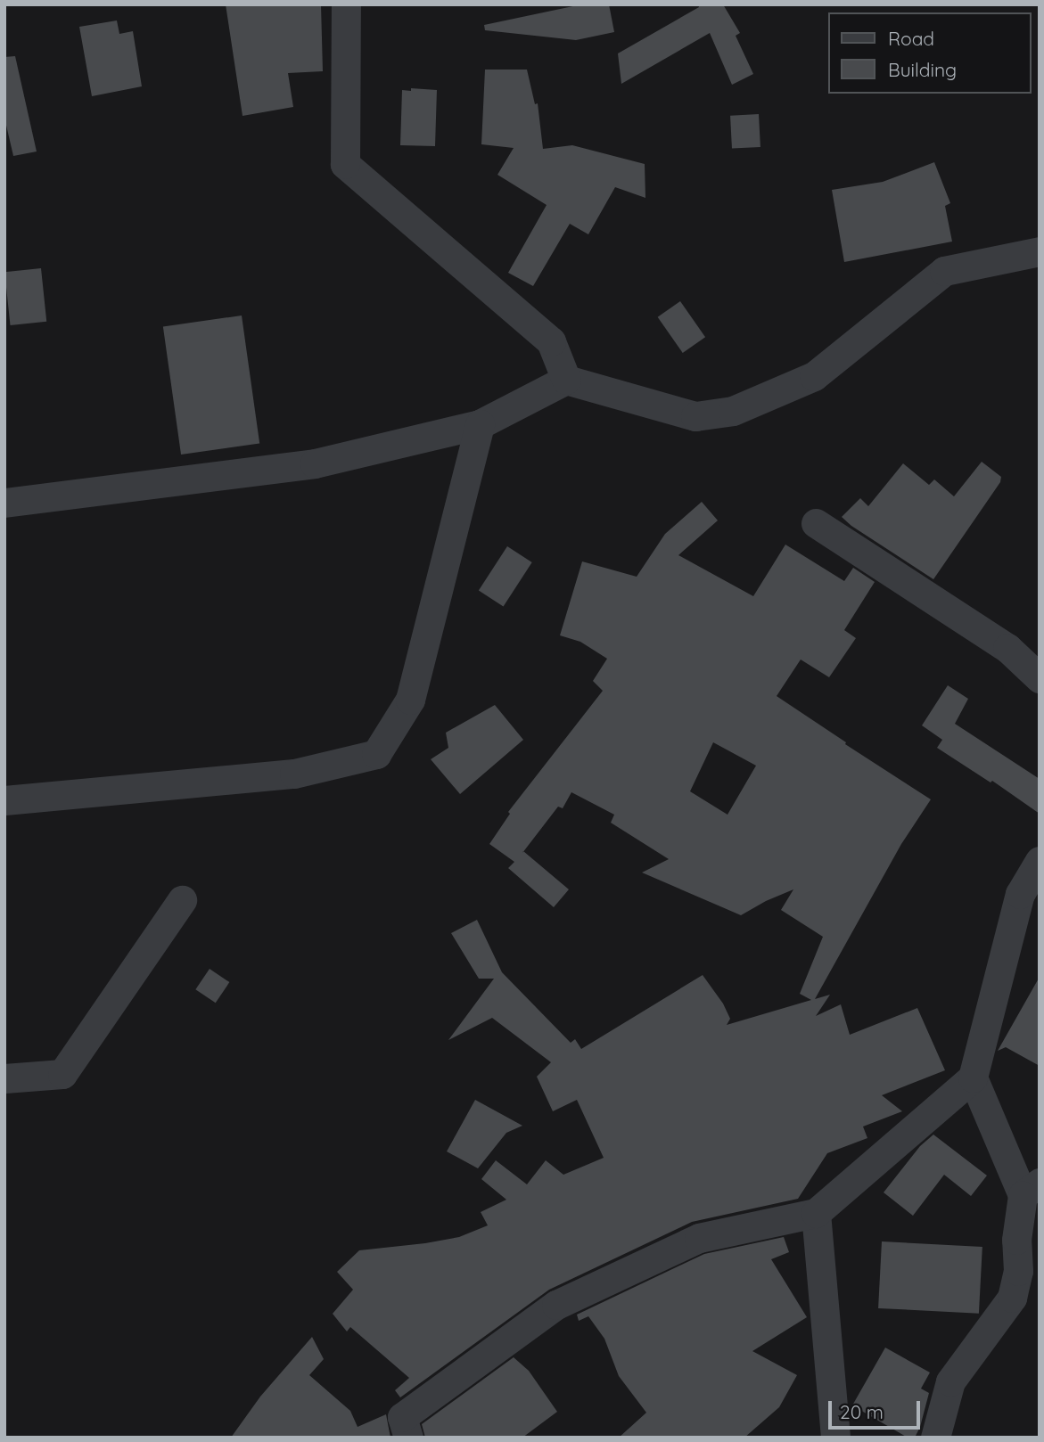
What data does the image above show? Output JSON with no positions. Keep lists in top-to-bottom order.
{
  "legend": ["Road", "Building"],
  "scale_bar": "20 m"
}
